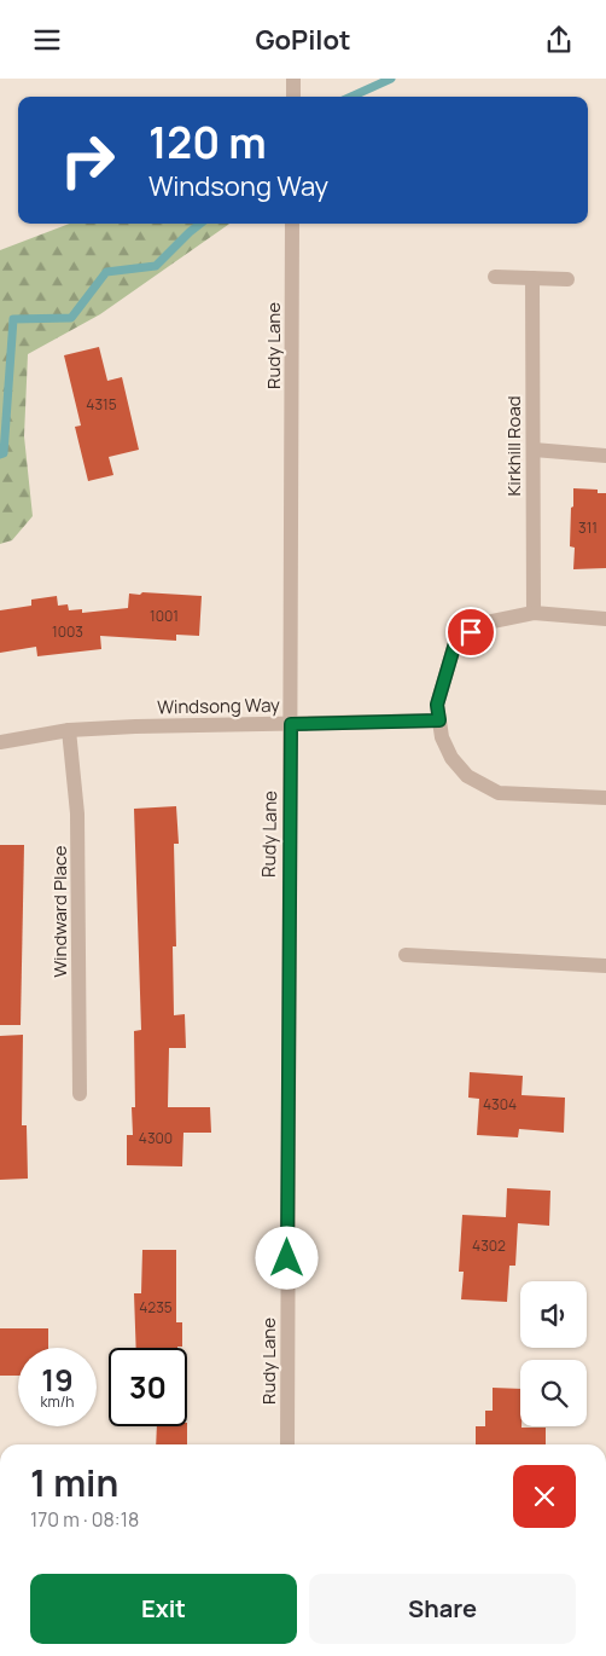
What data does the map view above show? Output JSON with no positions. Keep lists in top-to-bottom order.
{
  "streets": {
    "street": [
      "Rudy Lane",
      "Kirkhill Road",
      "Windsong Way",
      "Windward Place"
    ]
  },
  "crossings": [
    ["Rudy Lane", "Windsong Way"],
    ["Windsong Way", "Windward Place"]
  ],
  "house_numbers": [
    "4315",
    "311",
    "1001",
    "1003",
    "4304",
    "4300",
    "4302",
    "4235"
  ],
  "page": {
    "header": "GoPilot",
    "turn": ["120 m", "Windsong Way"],
    "speed": "19 km/h",
    "limit": "30",
    "heading": ["1 min", "170 m · 08:18"],
    "buttons": ["Exit", "Share"]
  }
}
